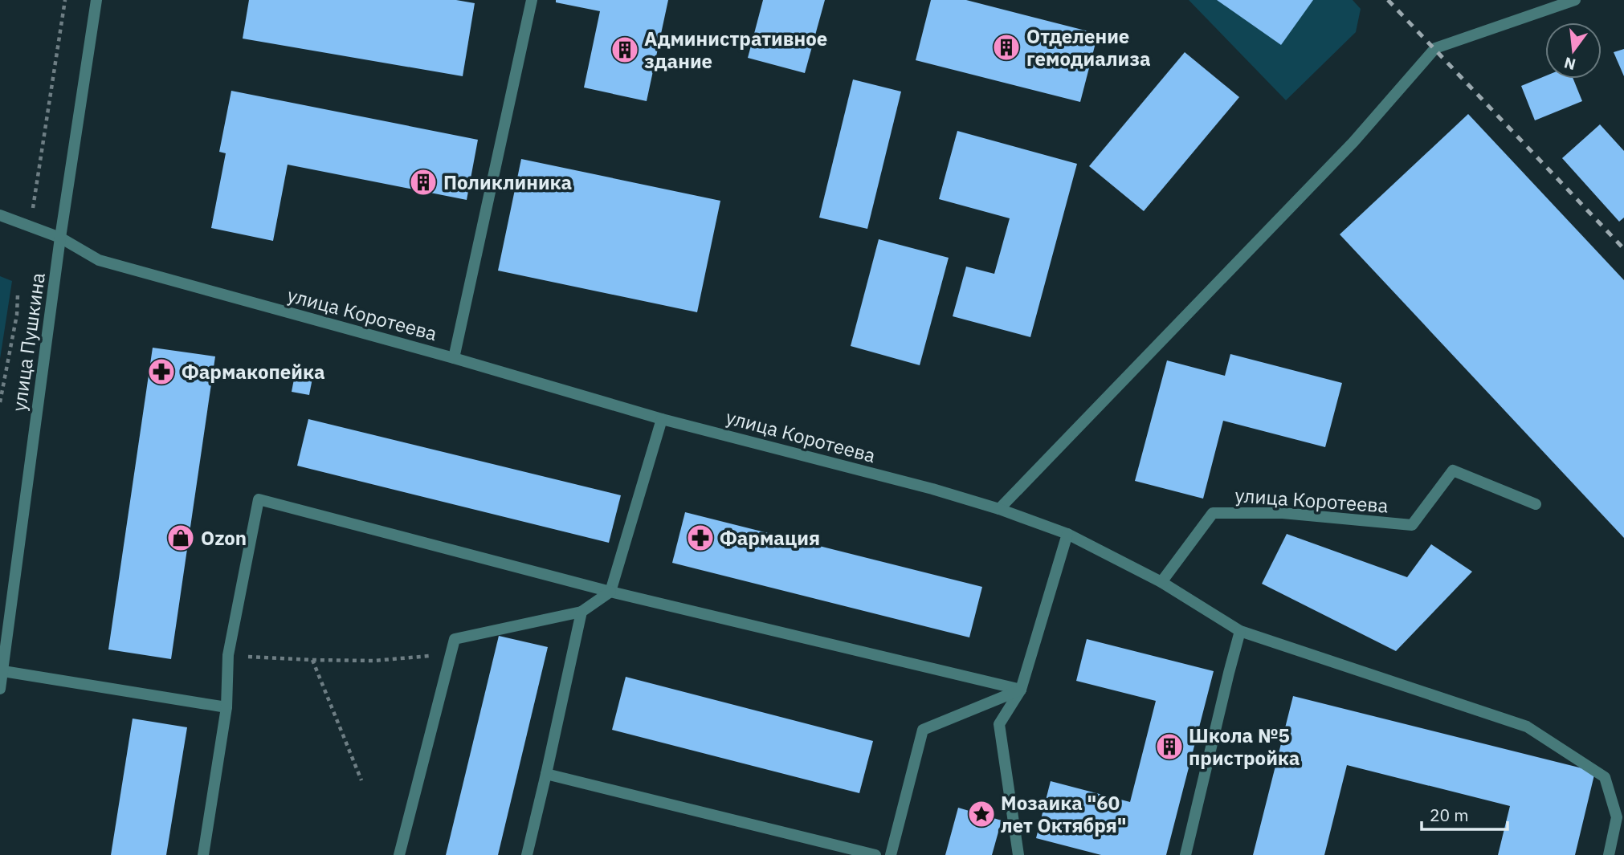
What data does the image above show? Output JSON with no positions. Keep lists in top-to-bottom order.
{
  "streets": {
    "street": ["улица Коротеева", "улица Пушкина"]
  },
  "crossings": [
    ["улица Коротеева", "улица Пушкина"]
  ],
  "places": {
    "building": [
      "Отделение гемодиализа",
      "Административное здание",
      "Поликлиника",
      "Школа №5 пристройка"
    ],
    "pharmacy": ["Фармакопейка", "Фармация"],
    "shop": ["Ozon"],
    "place": ["Мозаика \"60 лет Октября\""]
  },
  "scale_bar": "20 m",
  "north": "bottom"
}
